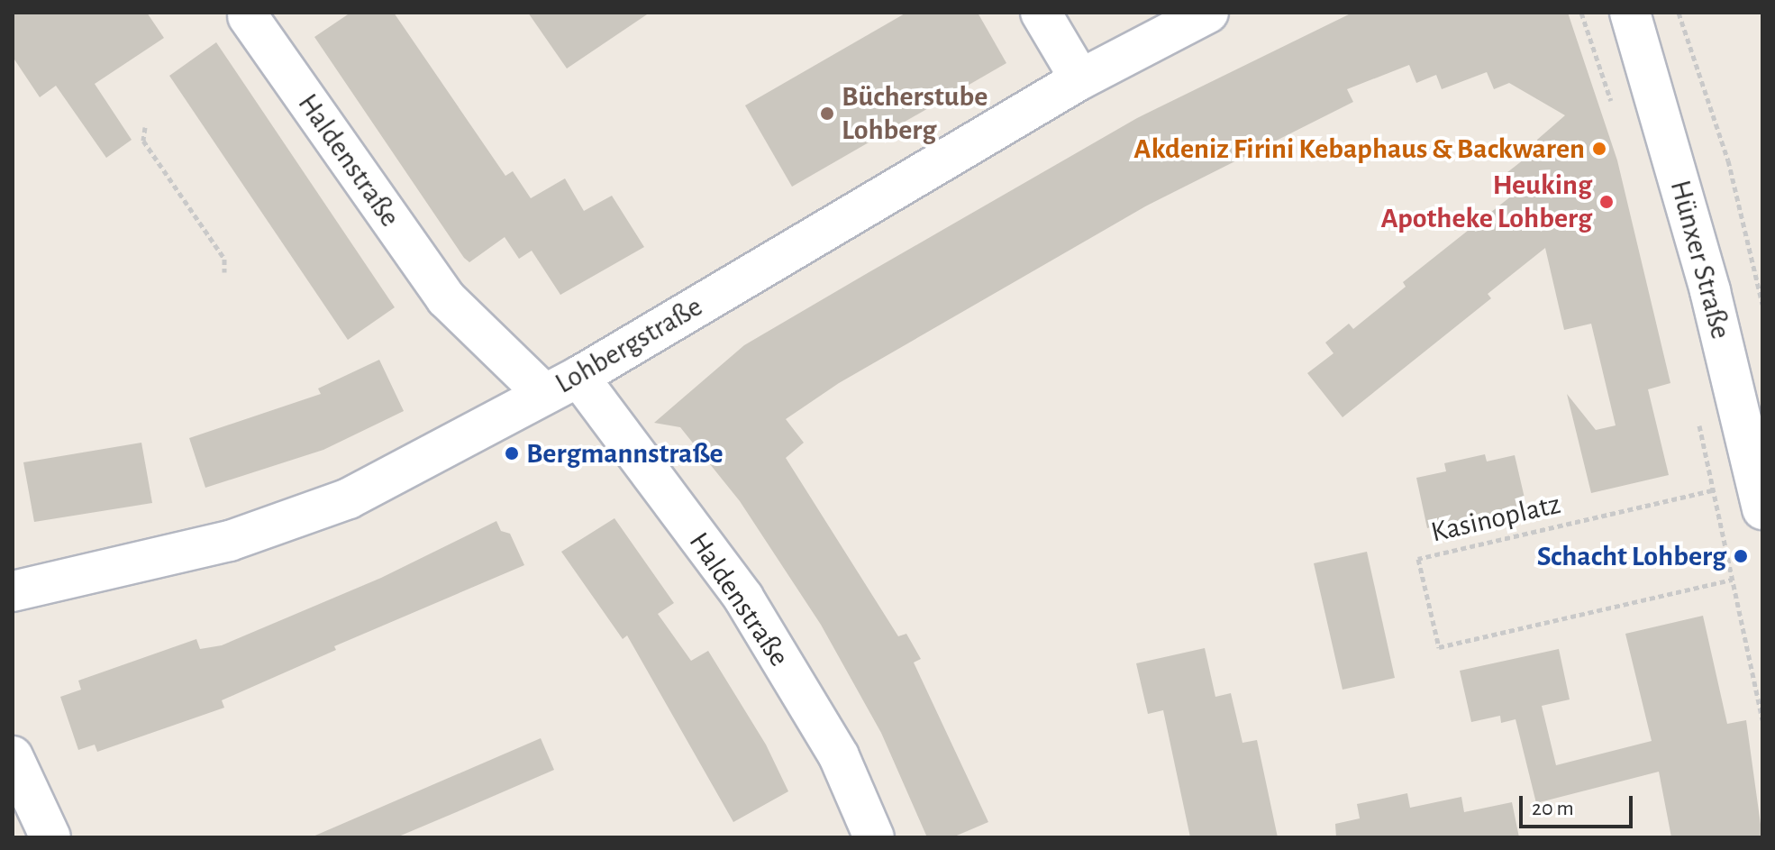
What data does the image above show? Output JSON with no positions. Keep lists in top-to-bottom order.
{
  "streets": {
    "street": ["Haldenstraße", "Hünxer Straße", "Lohbergstraße"],
    "path": ["Kasinoplatz"]
  },
  "crossings": [
    ["Haldenstraße", "Lohbergstraße"]
  ],
  "places": [
    "Bücherstube Lohberg",
    "Akdeniz Firini Kebaphaus & Backwaren",
    "Heuking Apotheke Lohberg",
    "Bergmannstraße",
    "Schacht Lohberg"
  ],
  "scale_bar": "20 m"
}
